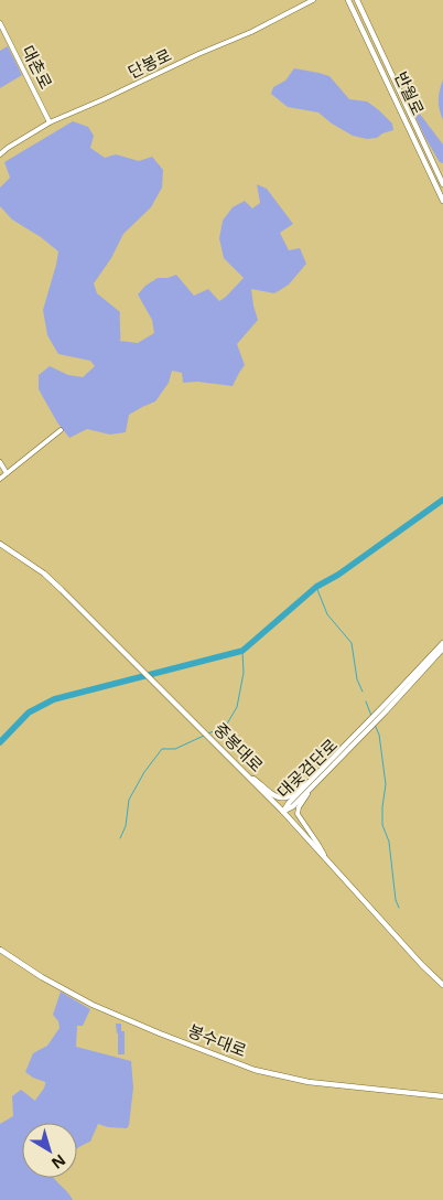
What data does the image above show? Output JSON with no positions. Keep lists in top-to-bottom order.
{
  "streets": {
    "main road": [
      "반월로",
      "중봉대로",
      "대곶검단로",
      "봉수대로"
    ],
    "street": ["단봉로", "대촌로"]
  },
  "crossings": [
    ["단봉로", "대촌로"],
    ["중봉대로", "대곶검단로"]
  ],
  "north": "bottom right"
}
